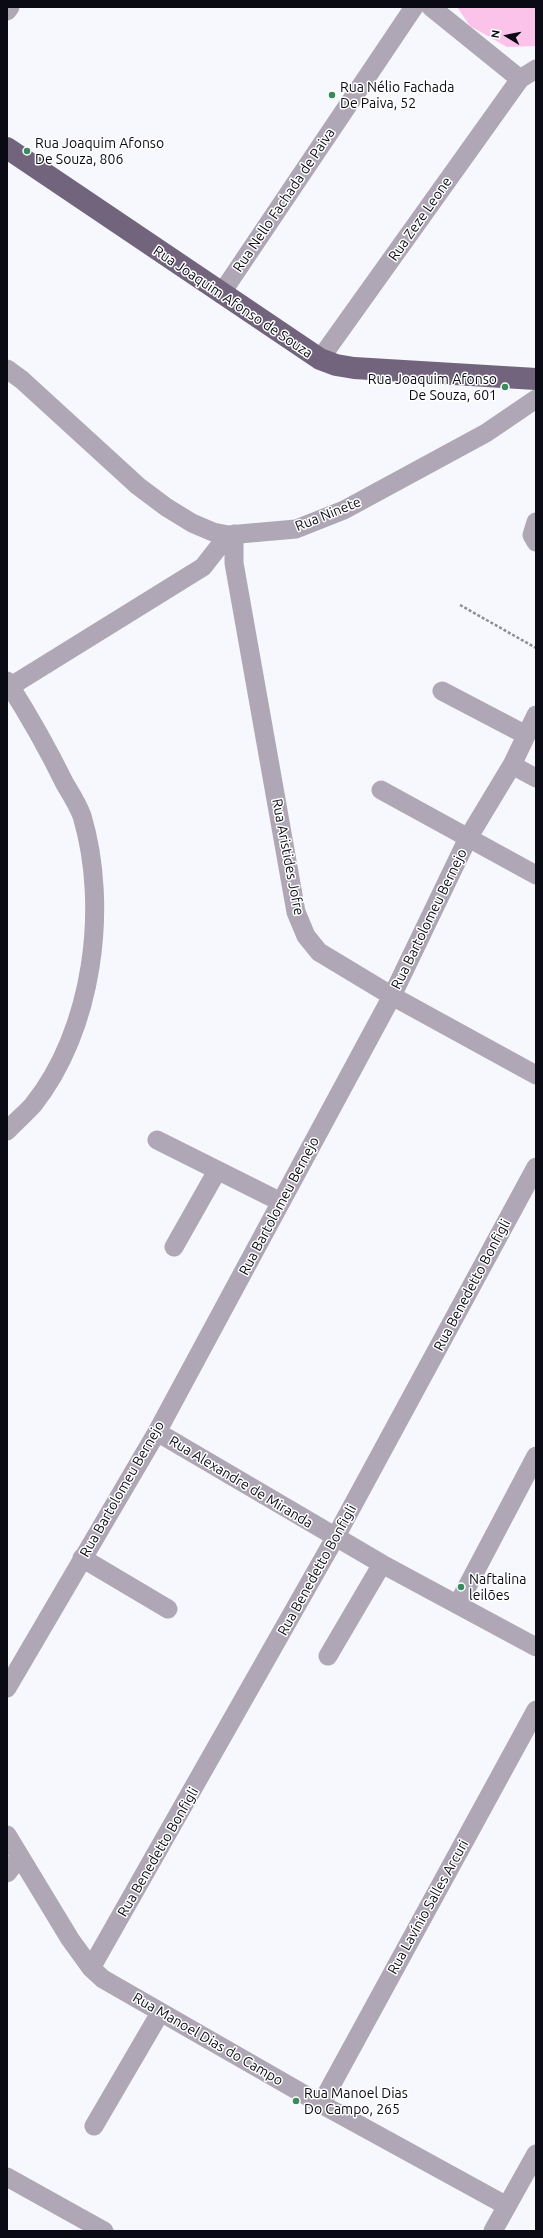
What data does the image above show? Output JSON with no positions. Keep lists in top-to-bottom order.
{
  "streets": {
    "main road": ["Rua Joaquim Afonso de Souza"],
    "street": [
      "Rua Nello Fachada de Paiva",
      "Rua Zeze Leone",
      "Rua Ninete",
      "Rua Aristides Jofre",
      "Rua Bartolomeu Bernejo",
      "Rua Benedetto Bonfigli",
      "Rua Alexandre de Miranda",
      "Rua Lavínio Salles Arcuri",
      "Rua Manoel Dias do Campo"
    ]
  },
  "crossings": [
    ["Rua Nello Fachada de Paiva", "Rua Joaquim Afonso de Souza"],
    ["Rua Zeze Leone", "Rua Joaquim Afonso de Souza"],
    ["Rua Ninete", "Rua Aristides Jofre"],
    ["Rua Aristides Jofre", "Rua Bartolomeu Bernejo"],
    ["Rua Bartolomeu Bernejo", "Rua Alexandre de Miranda"],
    ["Rua Benedetto Bonfigli", "Rua Alexandre de Miranda"],
    ["Rua Benedetto Bonfigli", "Rua Manoel Dias do Campo"],
    ["Rua Lavínio Salles Arcuri", "Rua Manoel Dias do Campo"]
  ],
  "places": [
    "Rua Nélio Fachada De Paiva, 52",
    "Rua Joaquim Afonso De Souza, 806",
    "Rua Joaquim Afonso De Souza, 601",
    "Naftalina leilões",
    "Rua Manoel Dias Do Campo, 265"
  ],
  "north": "left"
}
